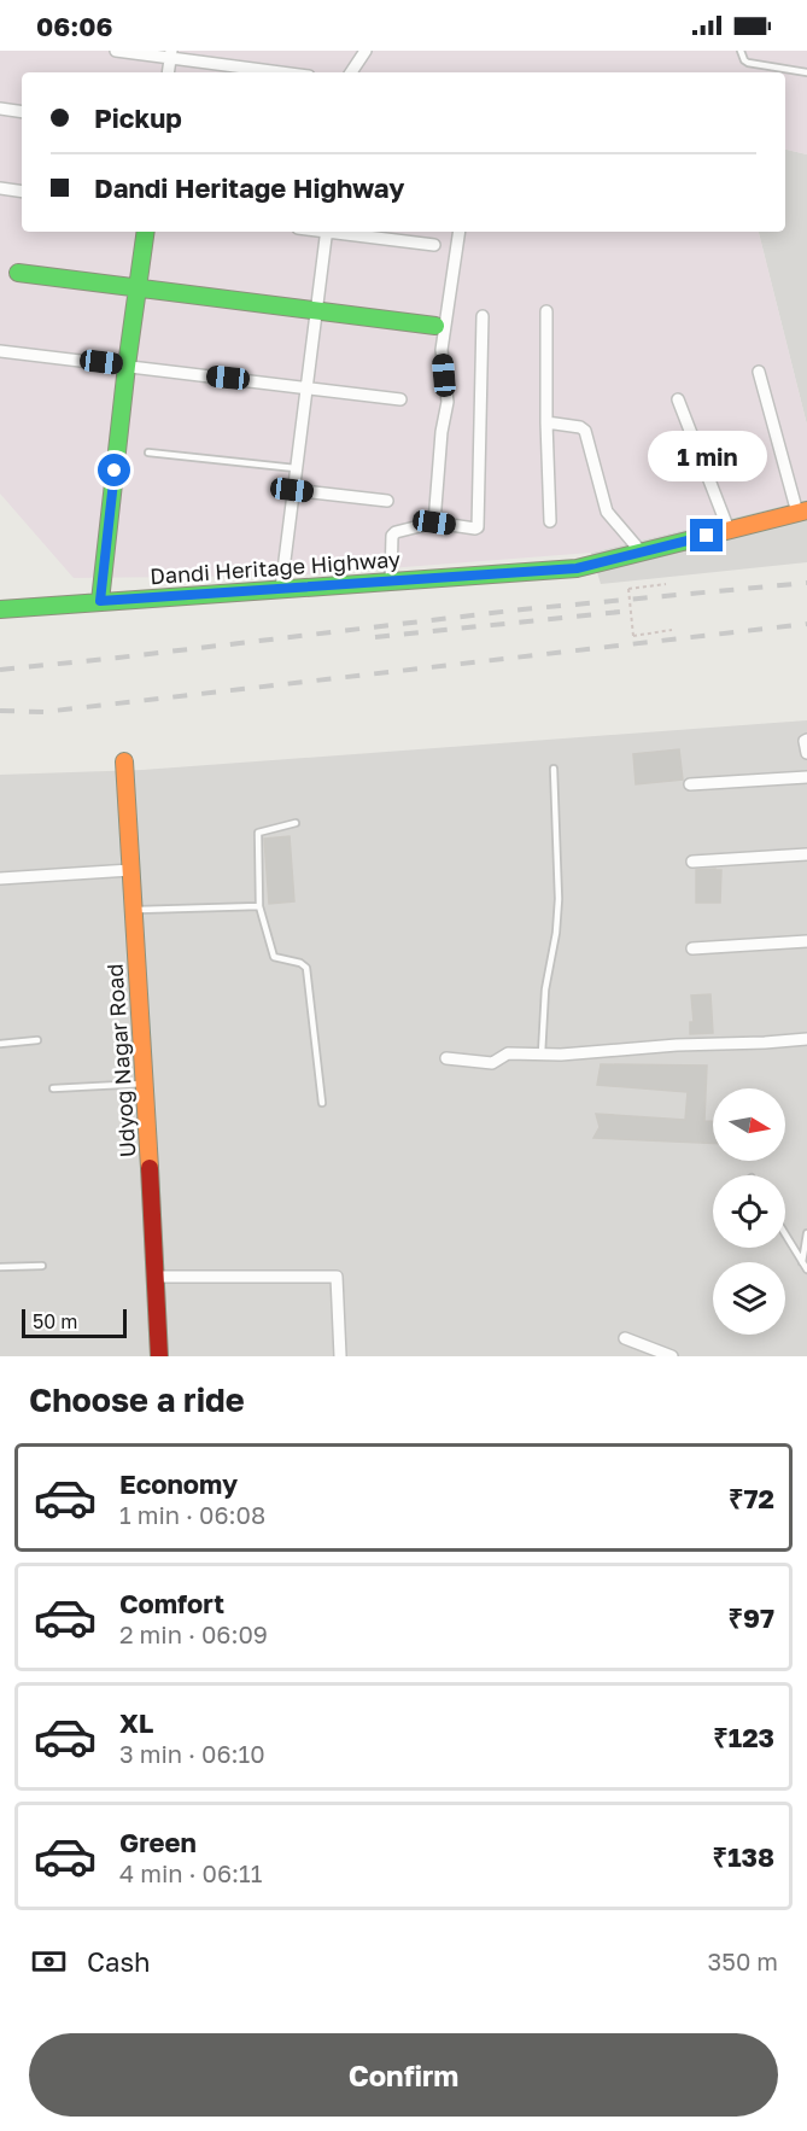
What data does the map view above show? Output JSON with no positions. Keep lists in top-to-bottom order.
{
  "streets": {
    "main road": ["Dandi Heritage Highway", "Udyog Nagar Road"]
  },
  "scale_bar": "50 m",
  "north": "right",
  "page": {
    "status": "06:06",
    "banner": ["Pickup", "Dandi Heritage Highway"],
    "bubble": "1 min",
    "scale": "50 m",
    "heading": "Choose a ride",
    "list": [
      {
        "name": "Economy",
        "note": "1 min · 06:08",
        "value": "₹72"
      },
      {
        "name": "Comfort",
        "note": "2 min · 06:09",
        "value": "₹97"
      },
      {
        "name": "XL",
        "note": "3 min · 06:10",
        "value": "₹123"
      },
      {
        "name": "Green",
        "note": "4 min · 06:11",
        "value": "₹138"
      }
    ],
    "pay": ["Cash", "350 m"],
    "buttons": "Confirm"
  }
}
